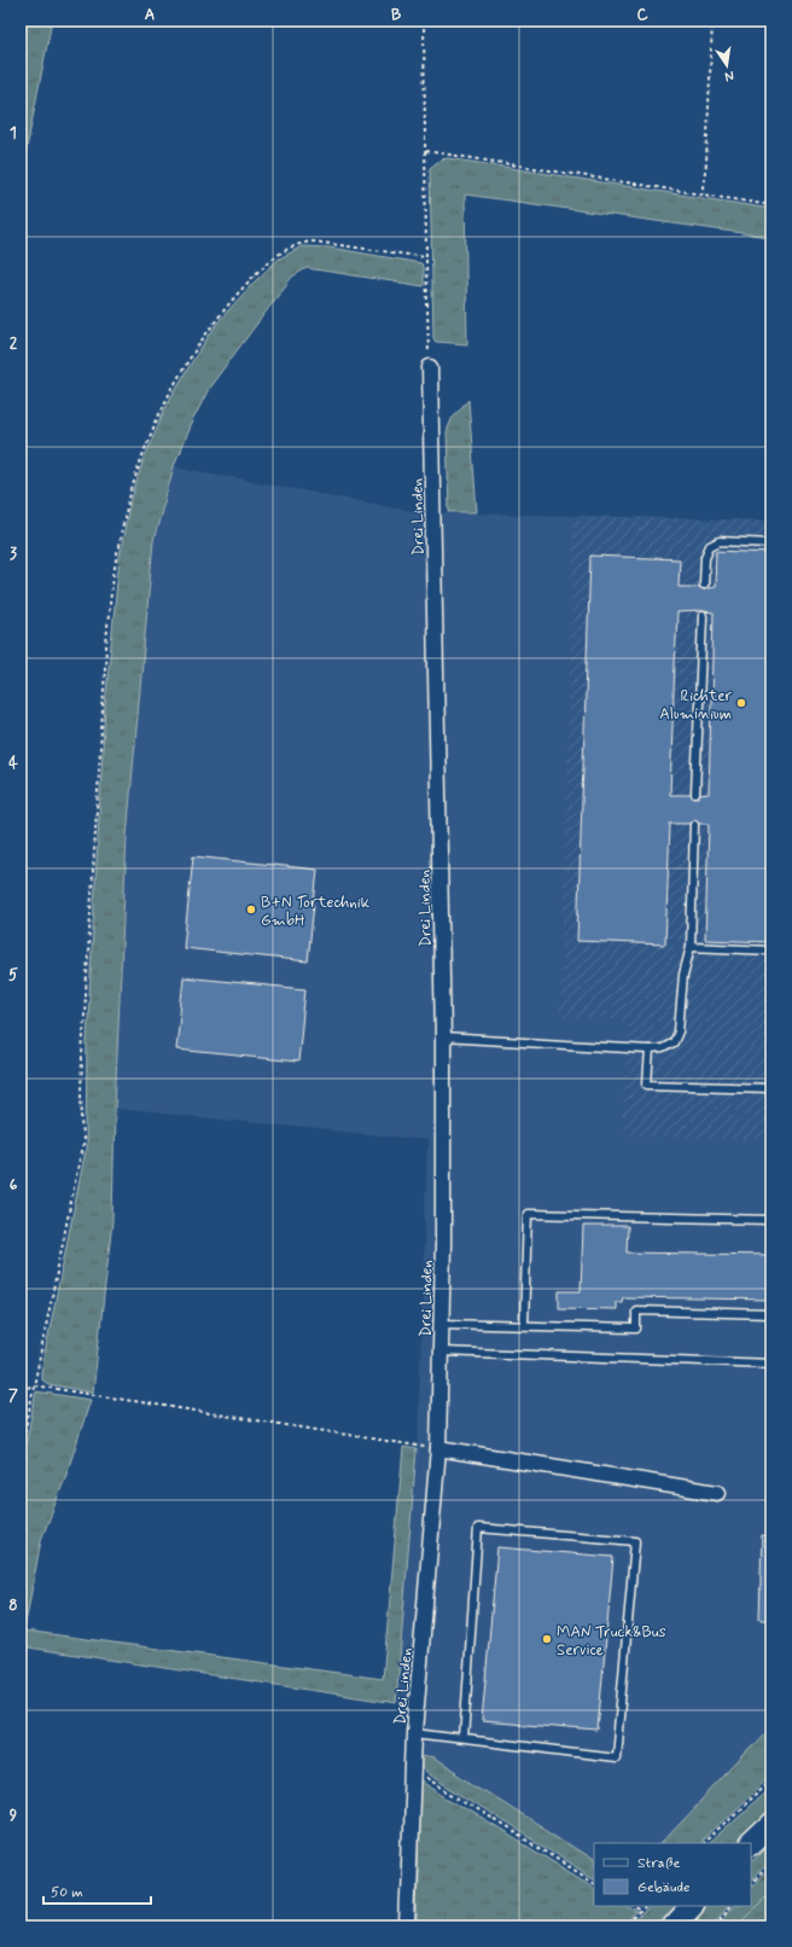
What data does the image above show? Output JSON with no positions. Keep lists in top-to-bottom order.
{
  "streets": {
    "street": ["Drei Linden"]
  },
  "places": ["Richter Aluminium", "B+N Tortechnik GmbH", "MAN Truck&Bus Service"],
  "legend": ["Straße", "Gebäude"],
  "scale_bar": "50 m",
  "north": "bottom",
  "grid": {
    "columns": ["A", "B", "C"],
    "rows": [
      "1",
      "2",
      "3",
      "4",
      "5",
      "6",
      "7",
      "8",
      "9"
    ]
  }
}
